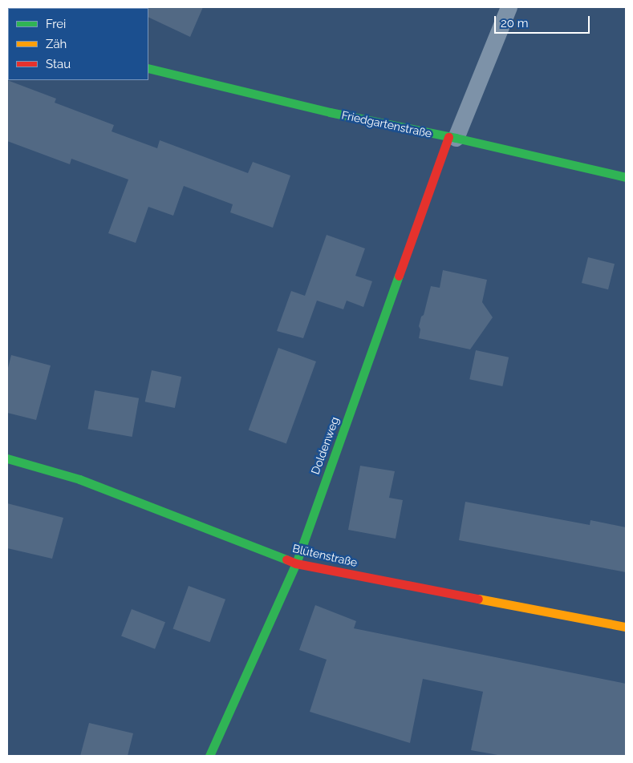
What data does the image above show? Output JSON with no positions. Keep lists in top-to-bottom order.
{
  "streets": {
    "street": ["Friedgartenstraße", "Doldenweg", "Blütenstraße"]
  },
  "crossings": [
    ["Friedgartenstraße", "Doldenweg"],
    ["Doldenweg", "Blütenstraße"]
  ],
  "legend": ["Frei", "Zäh", "Stau"],
  "scale_bar": "20 m"
}
